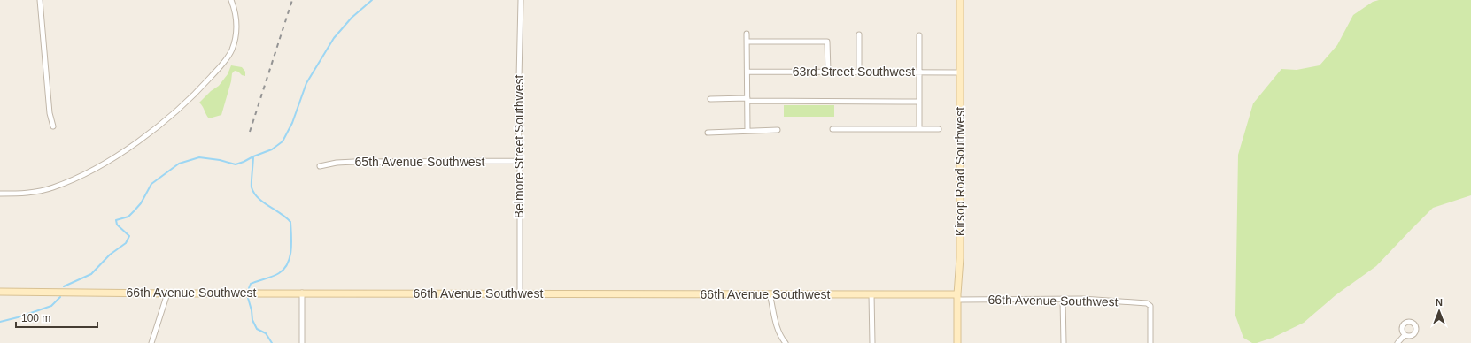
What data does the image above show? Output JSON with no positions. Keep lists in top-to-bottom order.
{
  "streets": {
    "street": [
      "63rd Street Southwest",
      "Belmore Street Southwest",
      "65th Avenue Southwest",
      "Kirsop Road Southwest",
      "66th Avenue Southwest"
    ]
  },
  "crossings": [
    ["63rd Street Southwest", "Kirsop Road Southwest"],
    ["Belmore Street Southwest", "65th Avenue Southwest"],
    ["Belmore Street Southwest", "66th Avenue Southwest"],
    ["Kirsop Road Southwest", "66th Avenue Southwest"]
  ],
  "scale_bar": "100 m",
  "north": "top"
}
